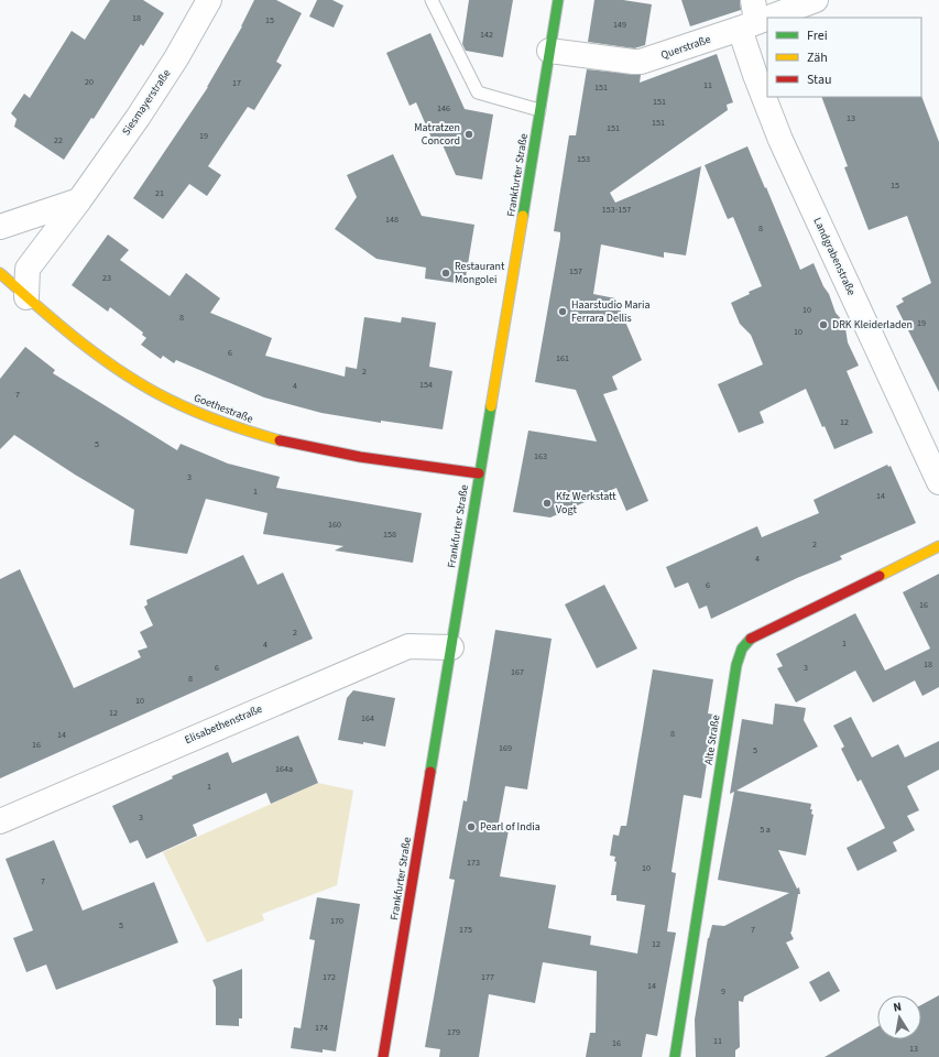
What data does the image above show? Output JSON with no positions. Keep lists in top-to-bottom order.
{
  "streets": {
    "street": [
      "Querstraße",
      "Siesmayerstraße",
      "Frankfurter Straße",
      "Landgrabenstraße",
      "Goethestraße",
      "Elisabethenstraße",
      "Alte Straße"
    ]
  },
  "crossings": [
    ["Querstraße", "Frankfurter Straße"],
    ["Querstraße", "Landgrabenstraße"],
    ["Siesmayerstraße", "Goethestraße"],
    ["Frankfurter Straße", "Goethestraße"],
    ["Frankfurter Straße", "Elisabethenstraße"]
  ],
  "places": [
    "Matratzen Concord",
    "Restaurant Mongolei",
    "Haarstudio Maria Ferrara Dellis",
    "DRK Kleiderladen",
    "Kfz Werkstatt Vogt",
    "Pearl of India"
  ],
  "house_numbers": [
    "18",
    "15",
    "149",
    "142",
    "20",
    "17",
    "11",
    "151",
    "151",
    "146",
    "13",
    "151",
    "151",
    "19",
    "22",
    "153",
    "15",
    "21",
    "153-157",
    "148",
    "8",
    "157",
    "23",
    "10",
    "8",
    "19",
    "10",
    "6",
    "161",
    "2",
    "154",
    "4",
    "7",
    "12",
    "5",
    "163",
    "3",
    "1",
    "14",
    "160",
    "158",
    "2",
    "4",
    "6",
    "16",
    "2",
    "1",
    "4",
    "18",
    "6",
    "3",
    "167",
    "8",
    "10",
    "12",
    "164",
    "8",
    "14",
    "16",
    "169",
    "5",
    "164a",
    "1",
    "3",
    "5 a",
    "173",
    "10",
    "7",
    "170",
    "5",
    "175",
    "7",
    "12",
    "172",
    "177",
    "14",
    "9",
    "174",
    "179",
    "11",
    "16",
    "13"
  ],
  "legend": ["Frei", "Zäh", "Stau"],
  "north": "top"
}
